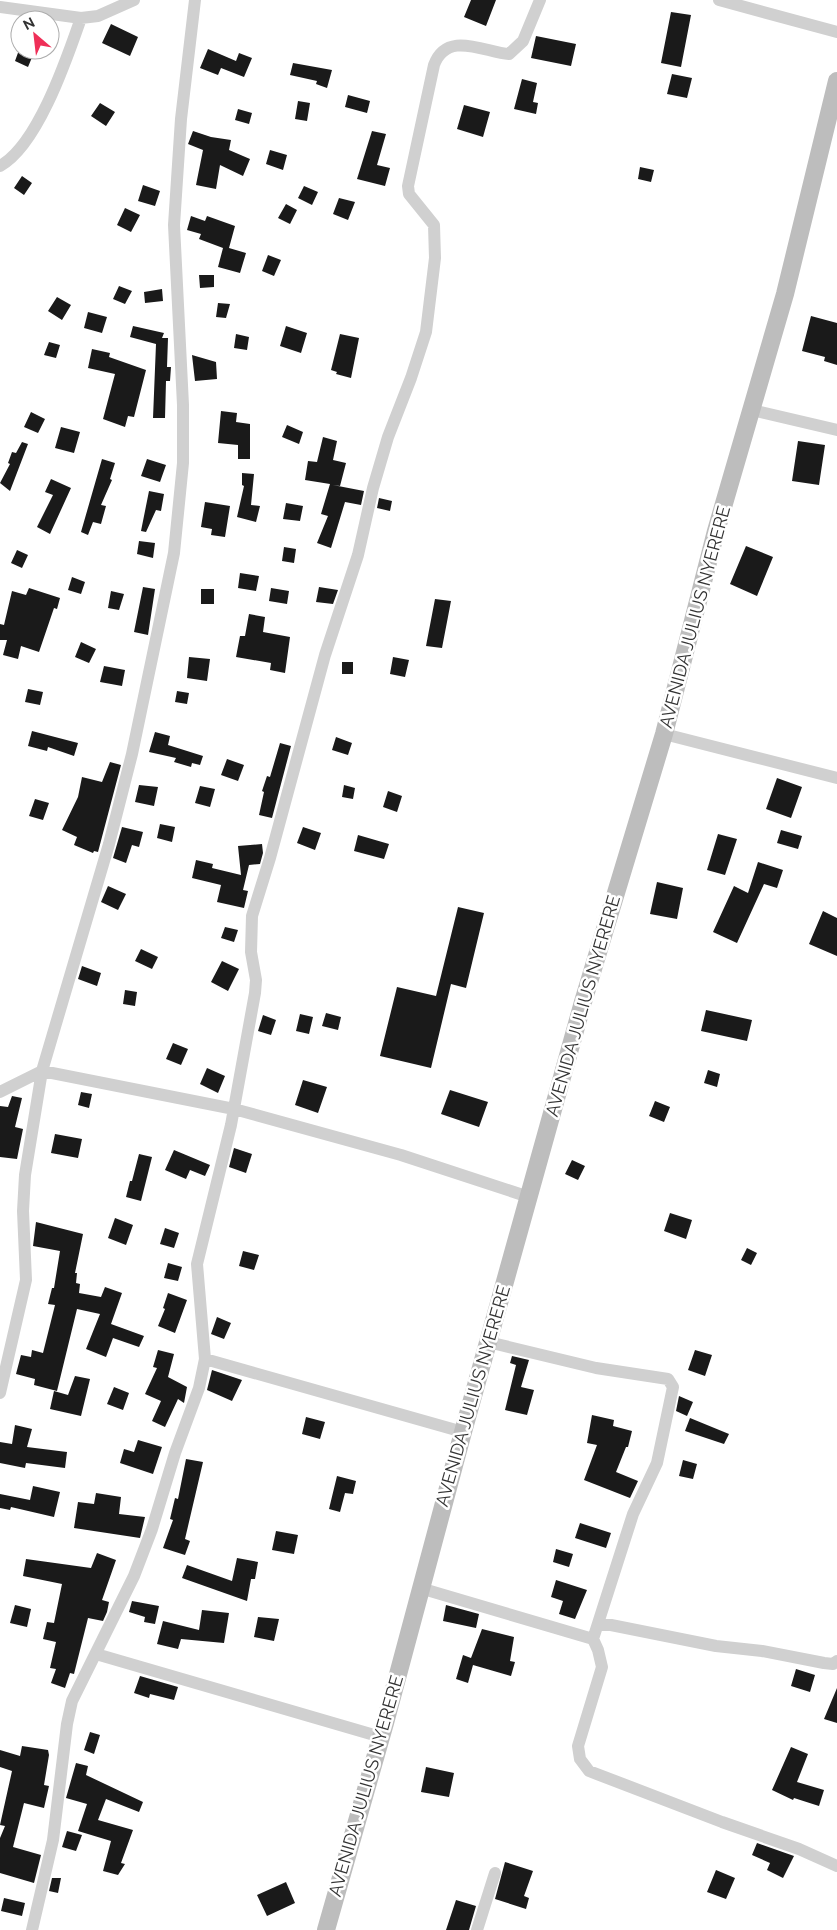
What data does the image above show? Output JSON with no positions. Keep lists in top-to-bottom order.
{
  "streets": {
    "street": ["AVENIDA JULIUS NYERERE"]
  },
  "north": "top left"
}
